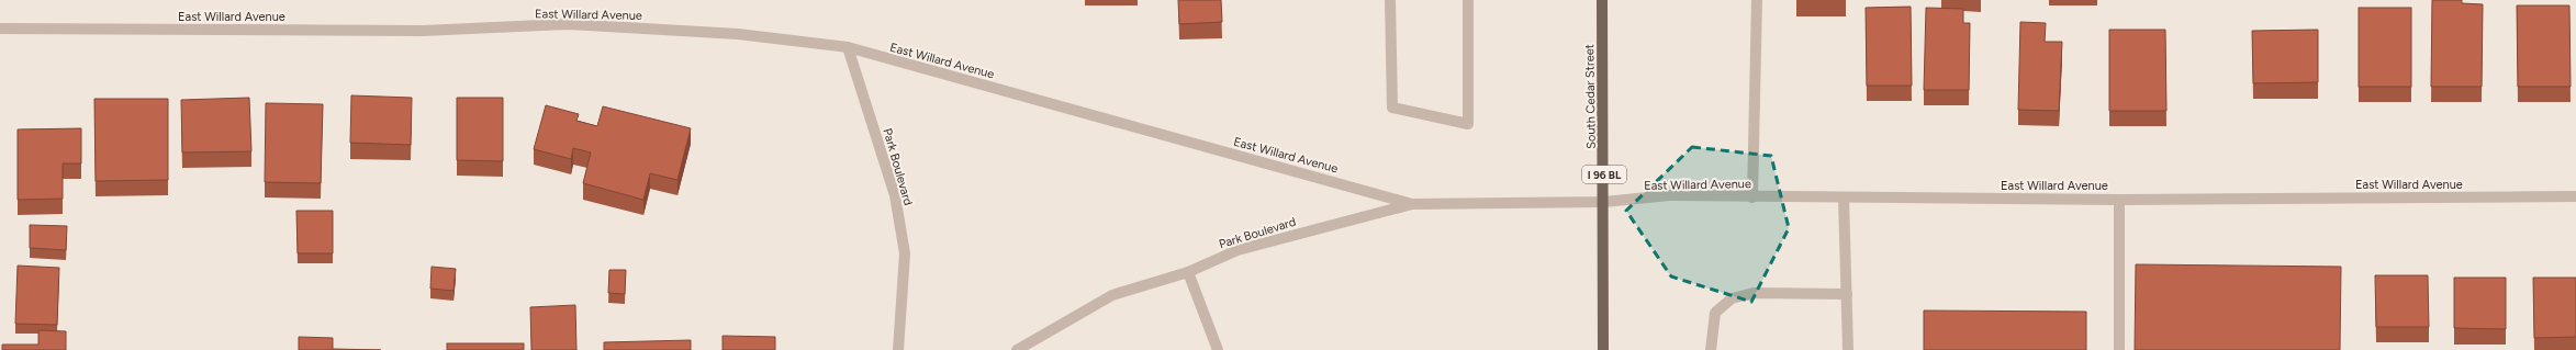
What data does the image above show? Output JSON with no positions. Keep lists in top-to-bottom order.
{
  "streets": {
    "main road": ["South Cedar Street", "I 96 BL"],
    "street": ["East Willard Avenue", "Park Boulevard"]
  },
  "crossings": [
    ["East Willard Avenue", "South Cedar Street"],
    ["East Willard Avenue", "Park Boulevard"]
  ]
}
